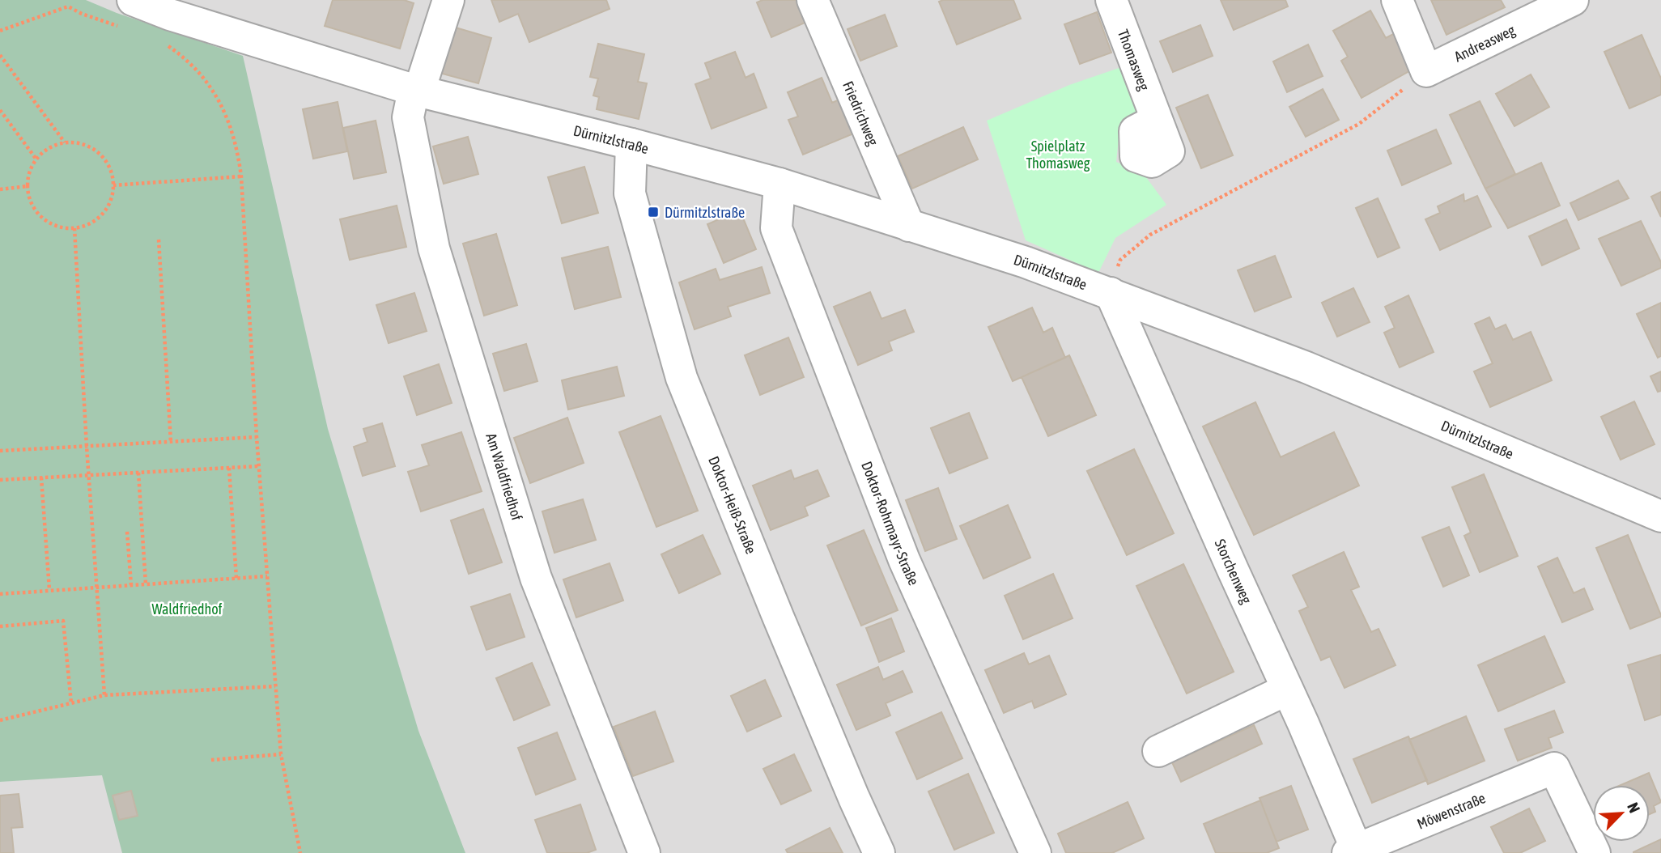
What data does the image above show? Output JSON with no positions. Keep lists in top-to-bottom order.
{
  "streets": {
    "street": [
      "Andreasweg",
      "Thomasweg",
      "Friedrichweg",
      "Dürnitzlstraße",
      "Am Waldfriedhof",
      "Doktor-Heiß-Straße",
      "Doktor-Rohrmayr-Straße",
      "Storchenweg",
      "Möwenstraße"
    ]
  },
  "crossings": [
    ["Friedrichweg", "Dürnitzlstraße"],
    ["Dürnitzlstraße", "Am Waldfriedhof"],
    ["Dürnitzlstraße", "Doktor-Heiß-Straße"],
    ["Dürnitzlstraße", "Doktor-Rohrmayr-Straße"],
    ["Dürnitzlstraße", "Storchenweg"],
    ["Storchenweg", "Möwenstraße"]
  ],
  "parks": ["Spielplatz Thomasweg", "Waldfriedhof"],
  "places": {
    "transit": ["Dürmitzlstraße"]
  },
  "north": "top right"
}
